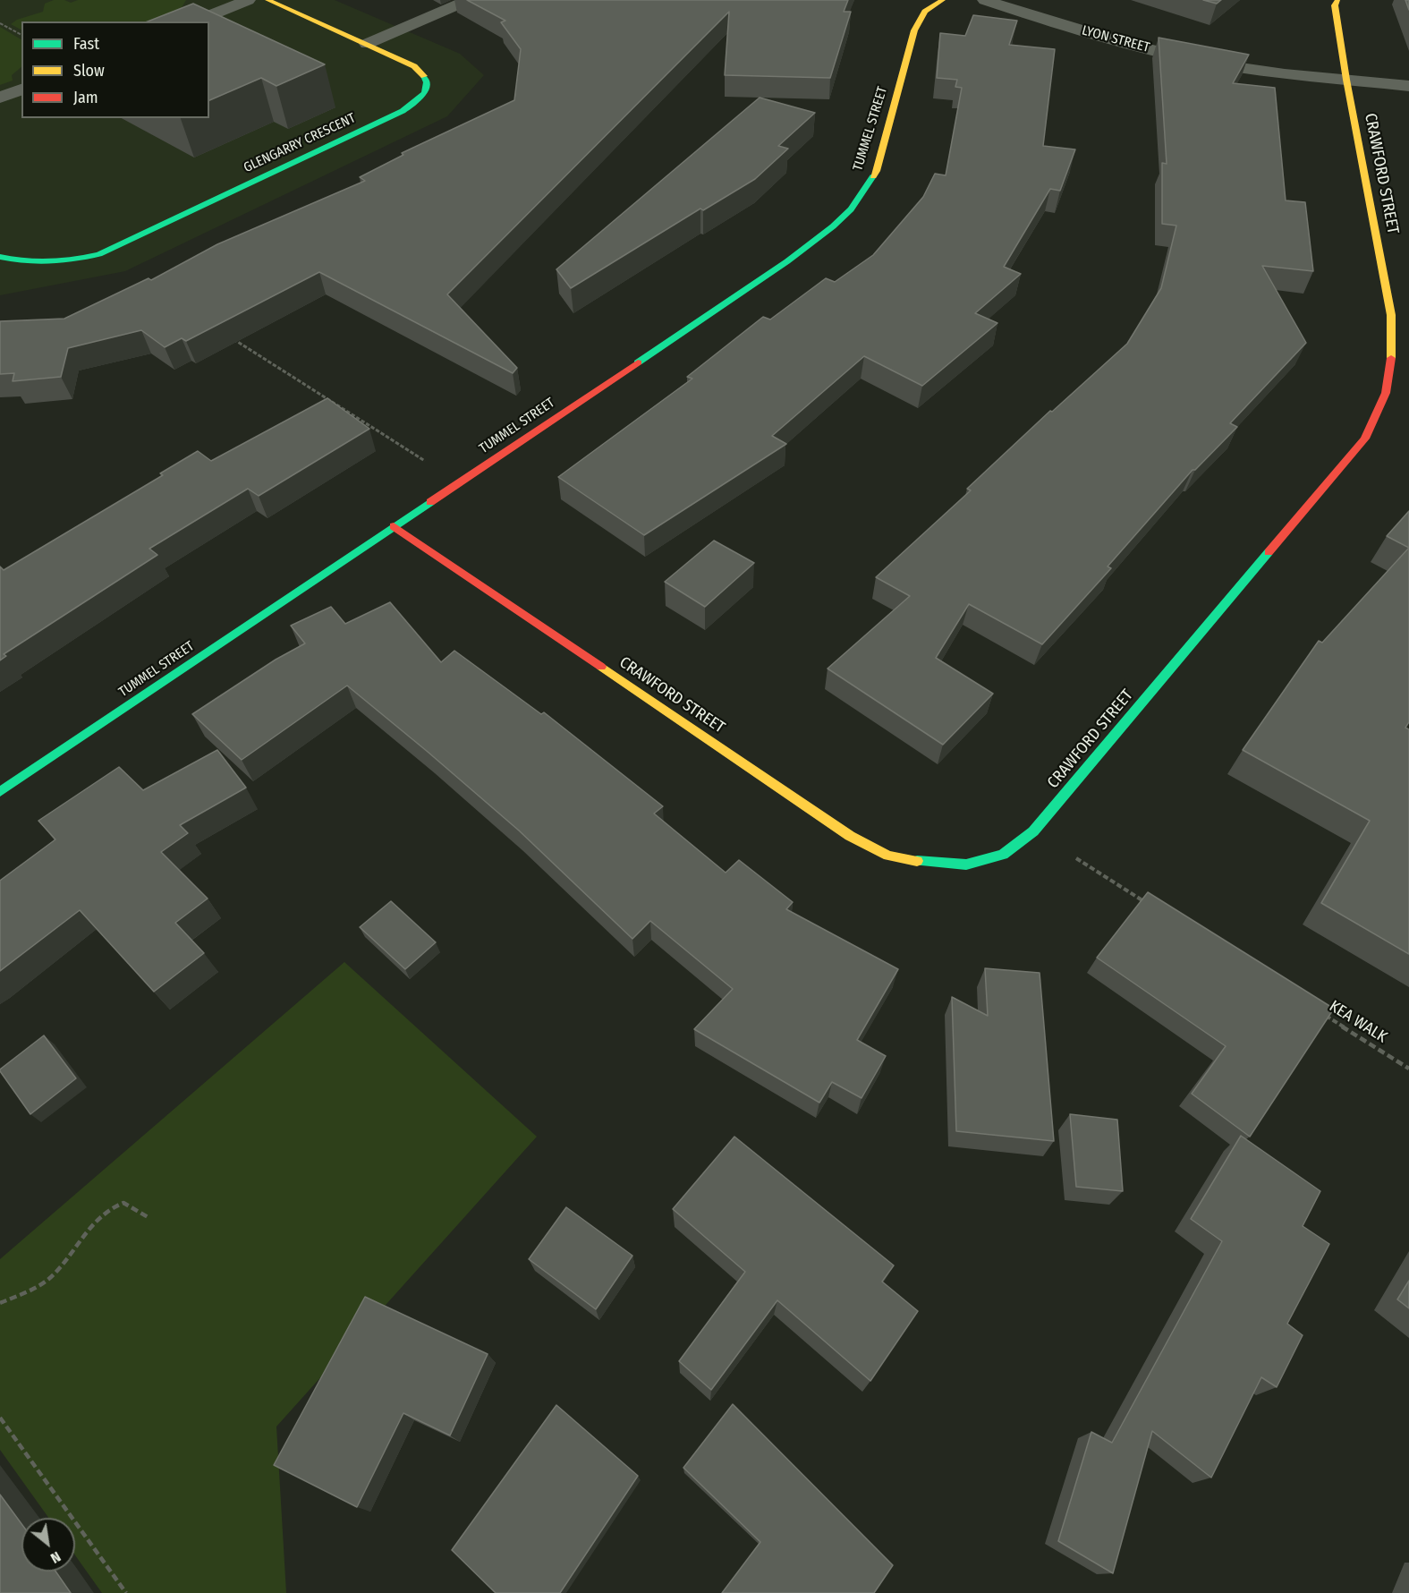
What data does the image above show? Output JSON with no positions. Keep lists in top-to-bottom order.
{
  "streets": {
    "street": [
      "LYON STREET",
      "TUMMEL STREET",
      "GLENGARRY CRESCENT",
      "CRAWFORD STREET"
    ],
    "path": ["KEA WALK"]
  },
  "crossings": [
    ["LYON STREET", "CRAWFORD STREET"],
    ["TUMMEL STREET", "CRAWFORD STREET"]
  ],
  "legend": ["Fast", "Slow", "Jam"],
  "north": "bottom right"
}
